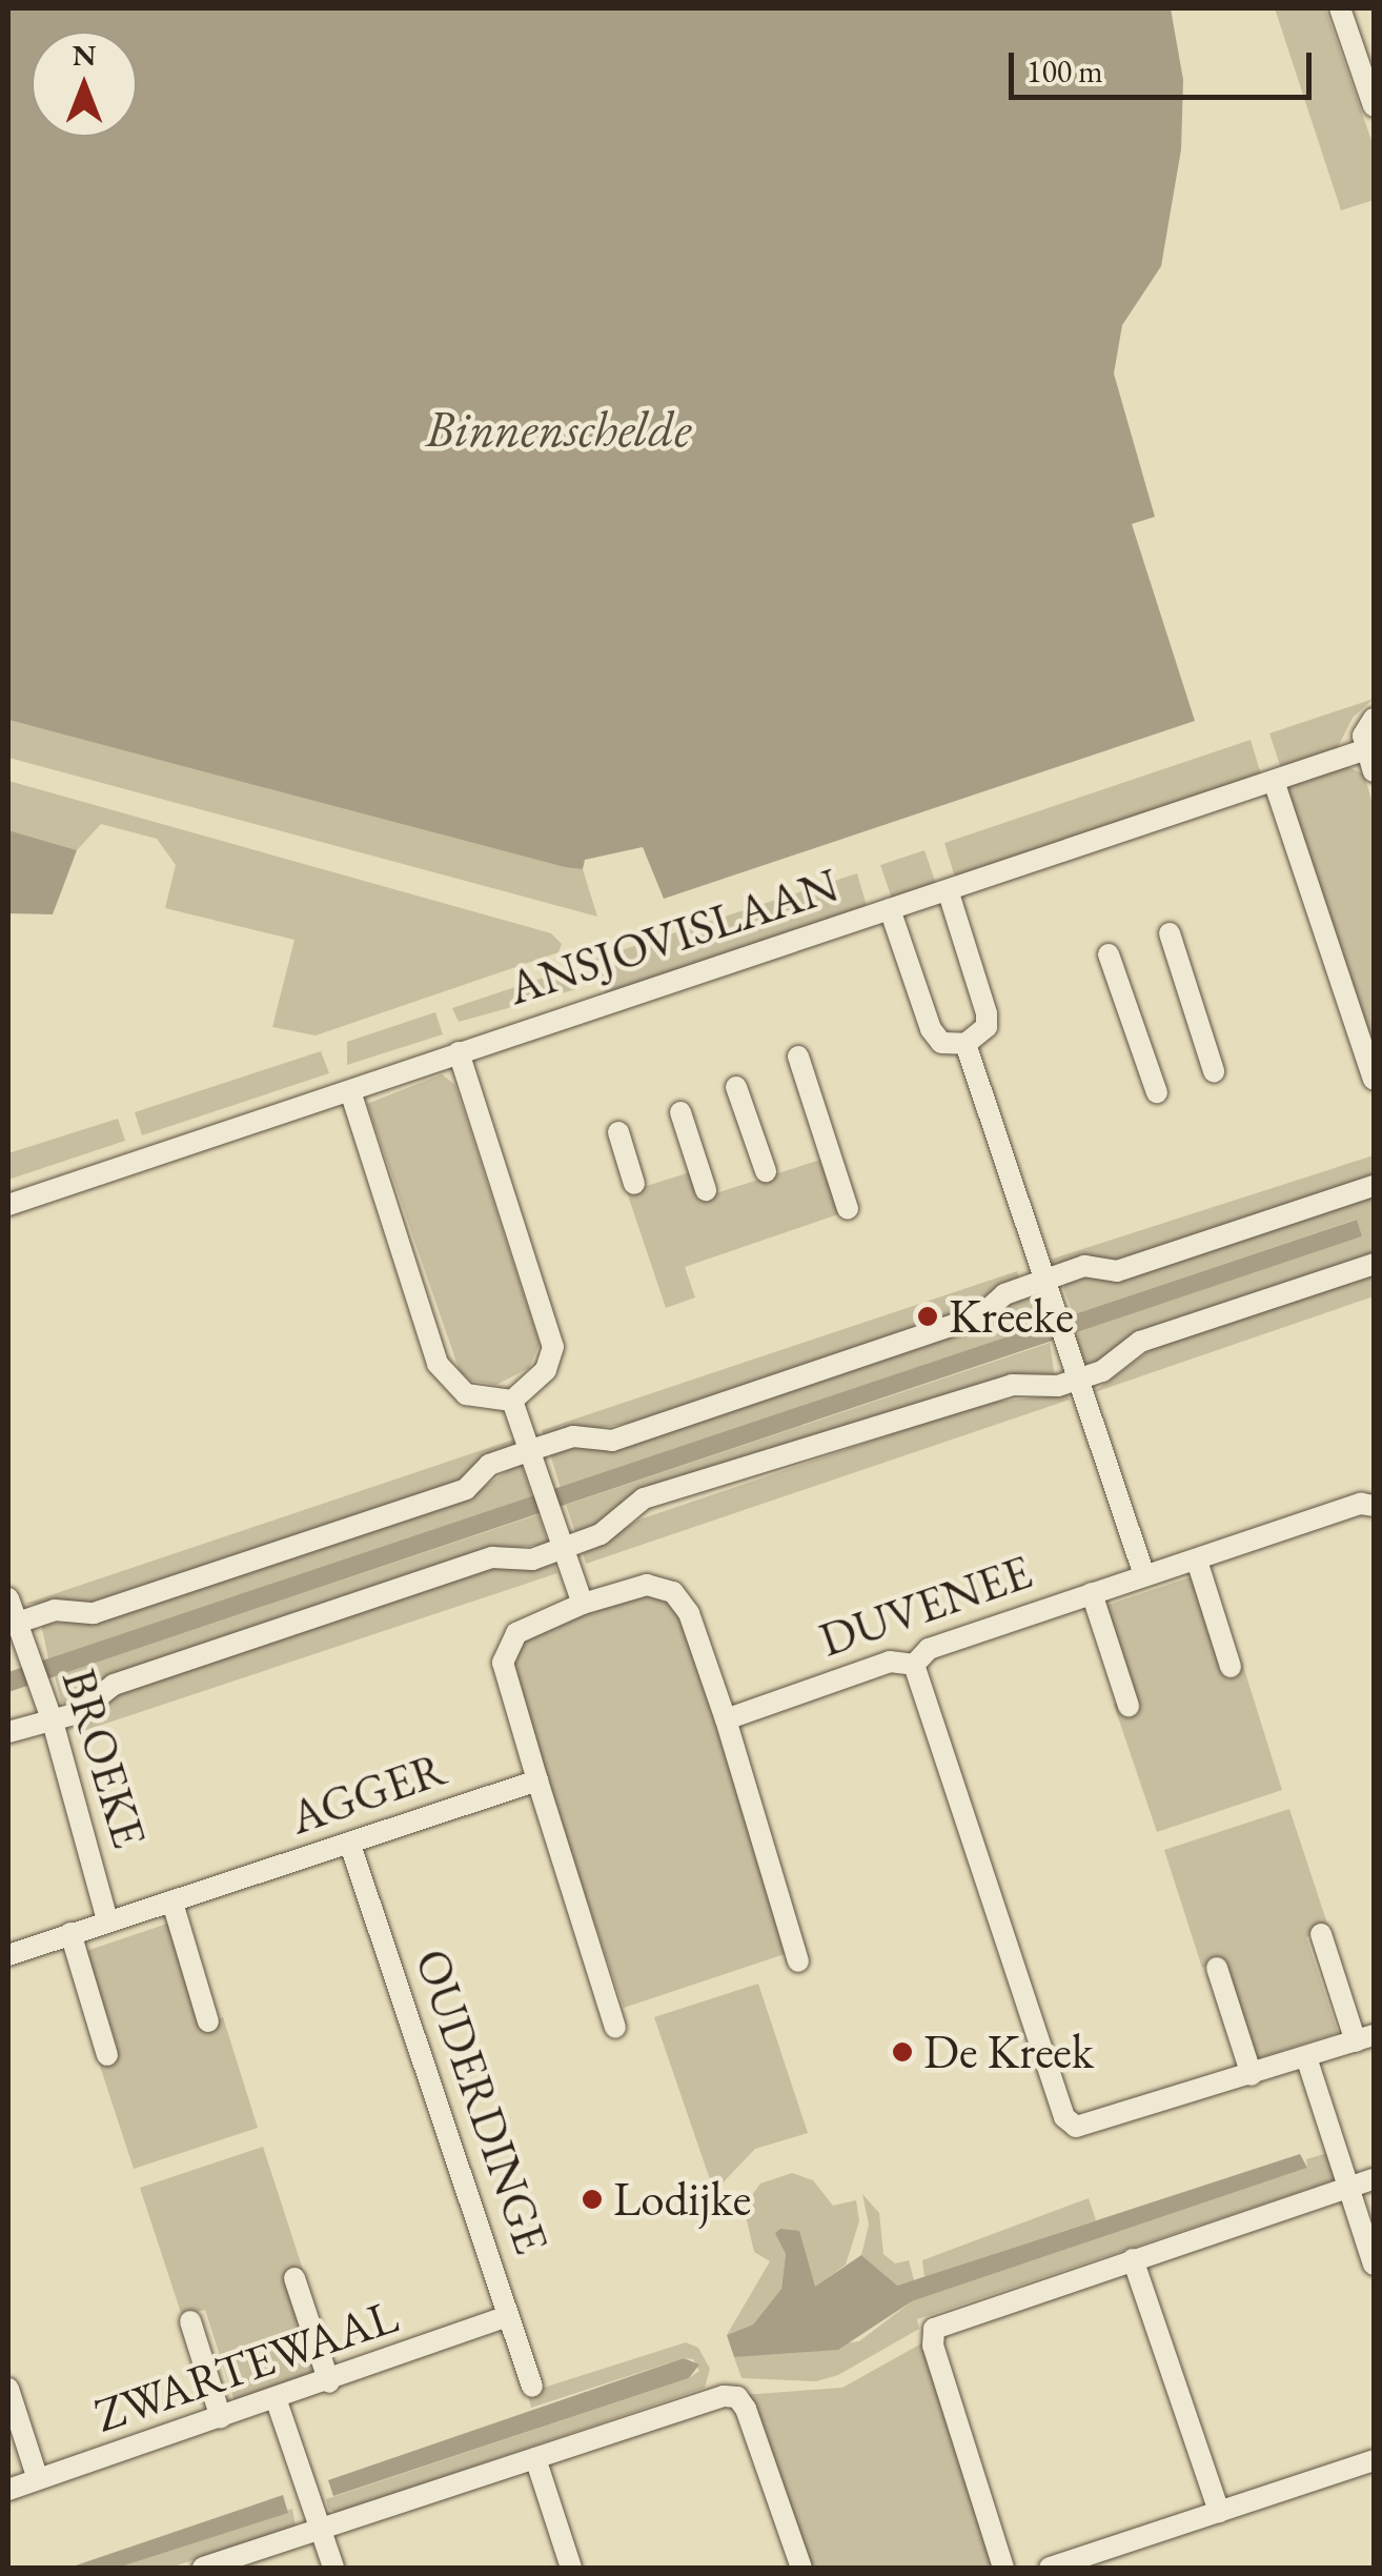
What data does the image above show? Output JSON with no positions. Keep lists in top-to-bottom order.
{
  "streets": {
    "street": [
      "ANSJOVISLAAN",
      "DUVENEE",
      "BROEKE",
      "AGGER",
      "OUDERDINGE",
      "ZWARTEWAAL"
    ]
  },
  "crossings": [
    ["BROEKE", "AGGER"],
    ["AGGER", "OUDERDINGE"],
    ["OUDERDINGE", "ZWARTEWAAL"]
  ],
  "water": ["Binnenschelde"],
  "places": ["Kreeke", "De Kreek", "Lodijke"],
  "scale_bar": "100 m",
  "north": "top"
}
